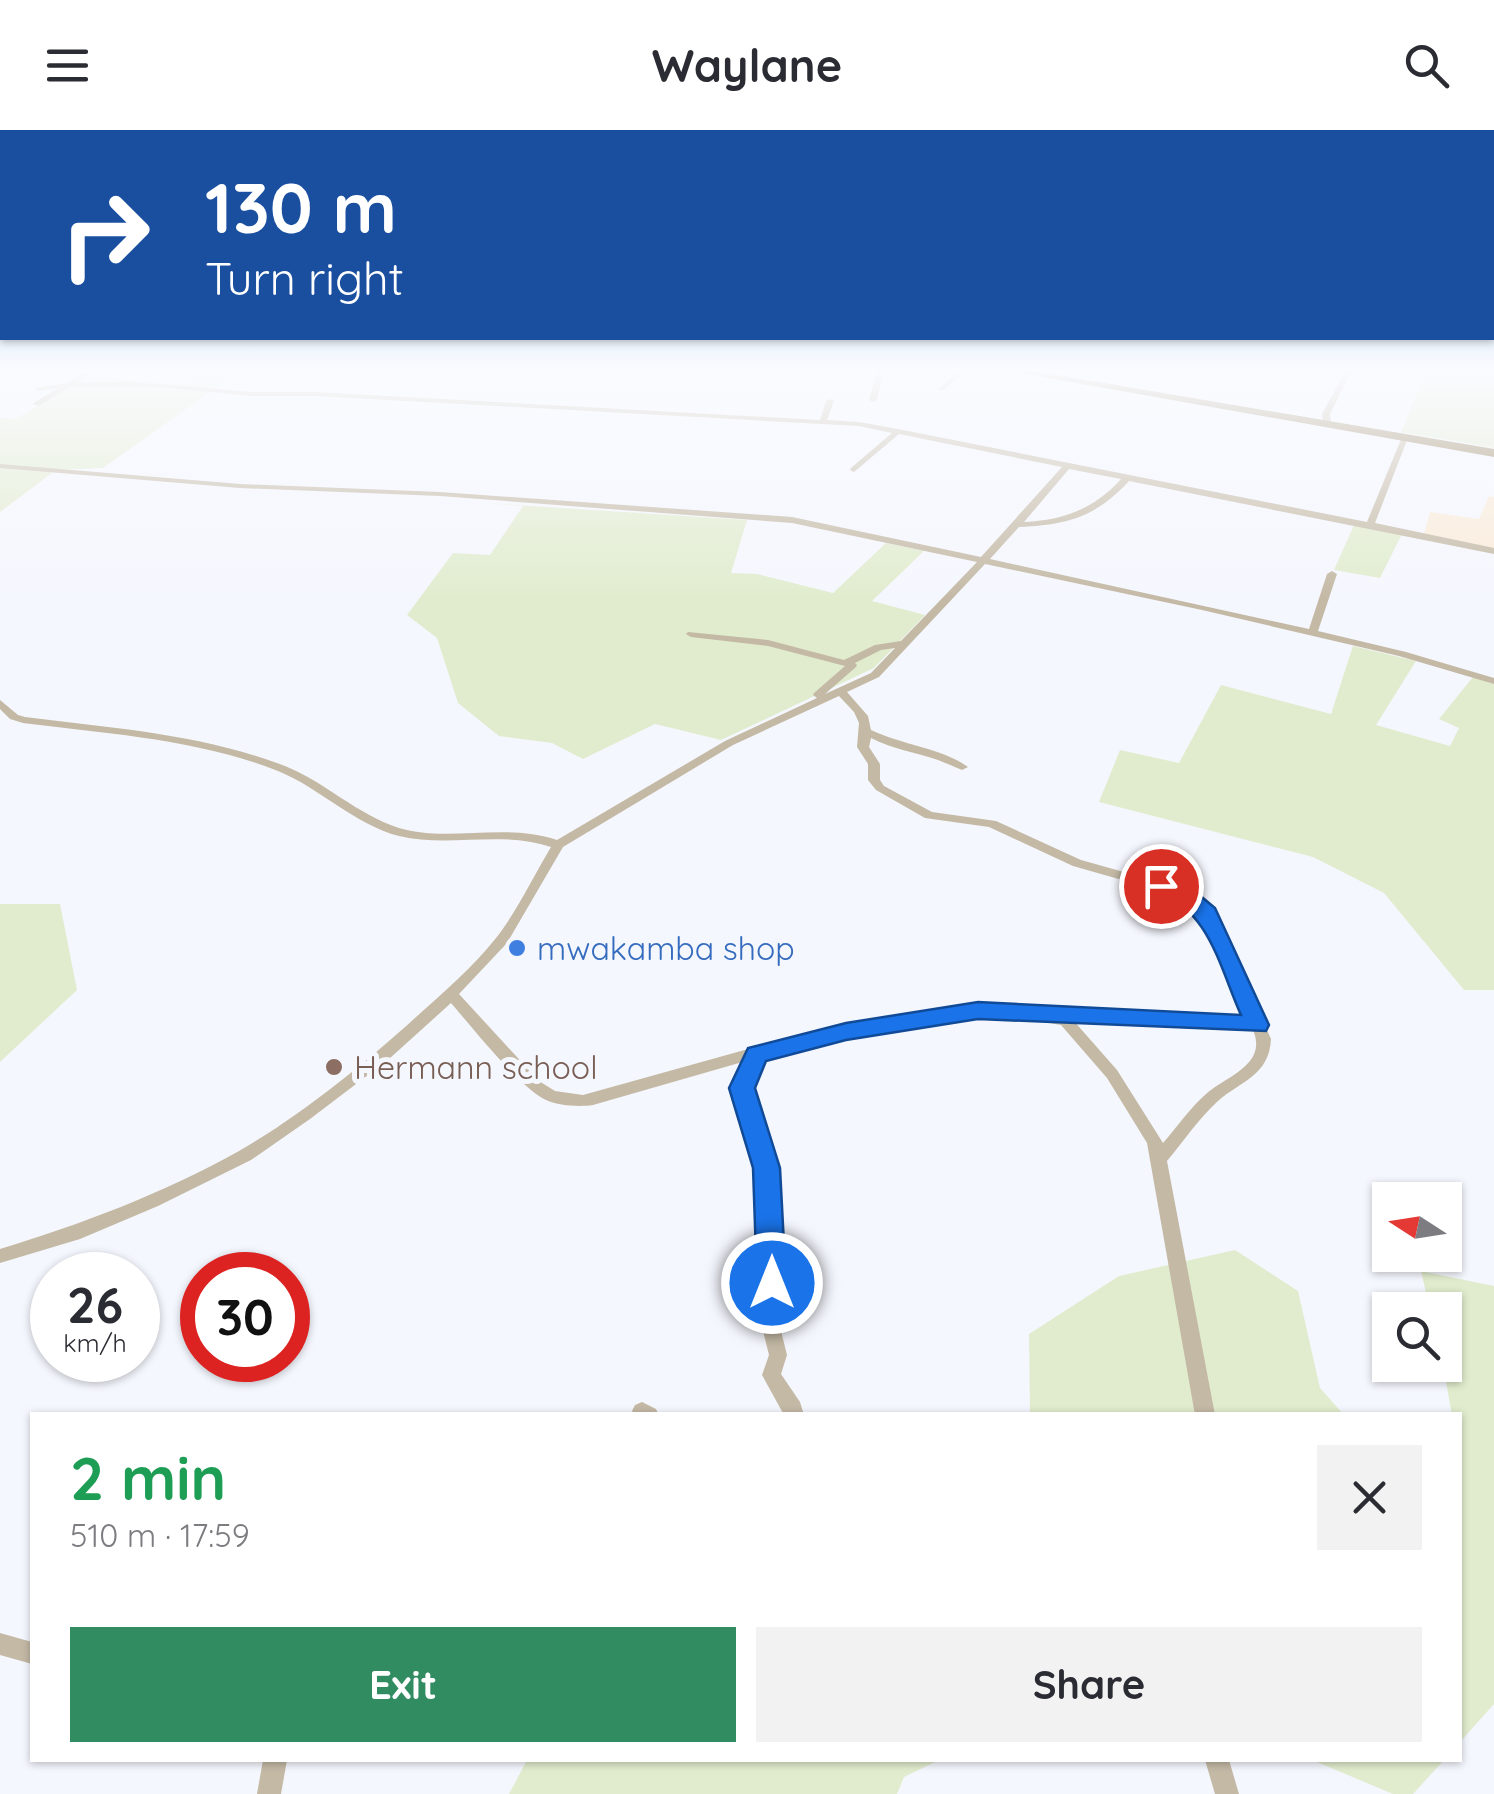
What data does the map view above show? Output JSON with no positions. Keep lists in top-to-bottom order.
{
  "places": ["mwakamba shop", "Hermann school"],
  "north": "left",
  "page": {
    "header": "Waylane",
    "turn": ["130 m", "Turn right"],
    "speed": "26 km/h",
    "limit": "30",
    "heading": ["2 min", "510 m · 17:59"],
    "buttons": ["Exit", "Share"]
  }
}
